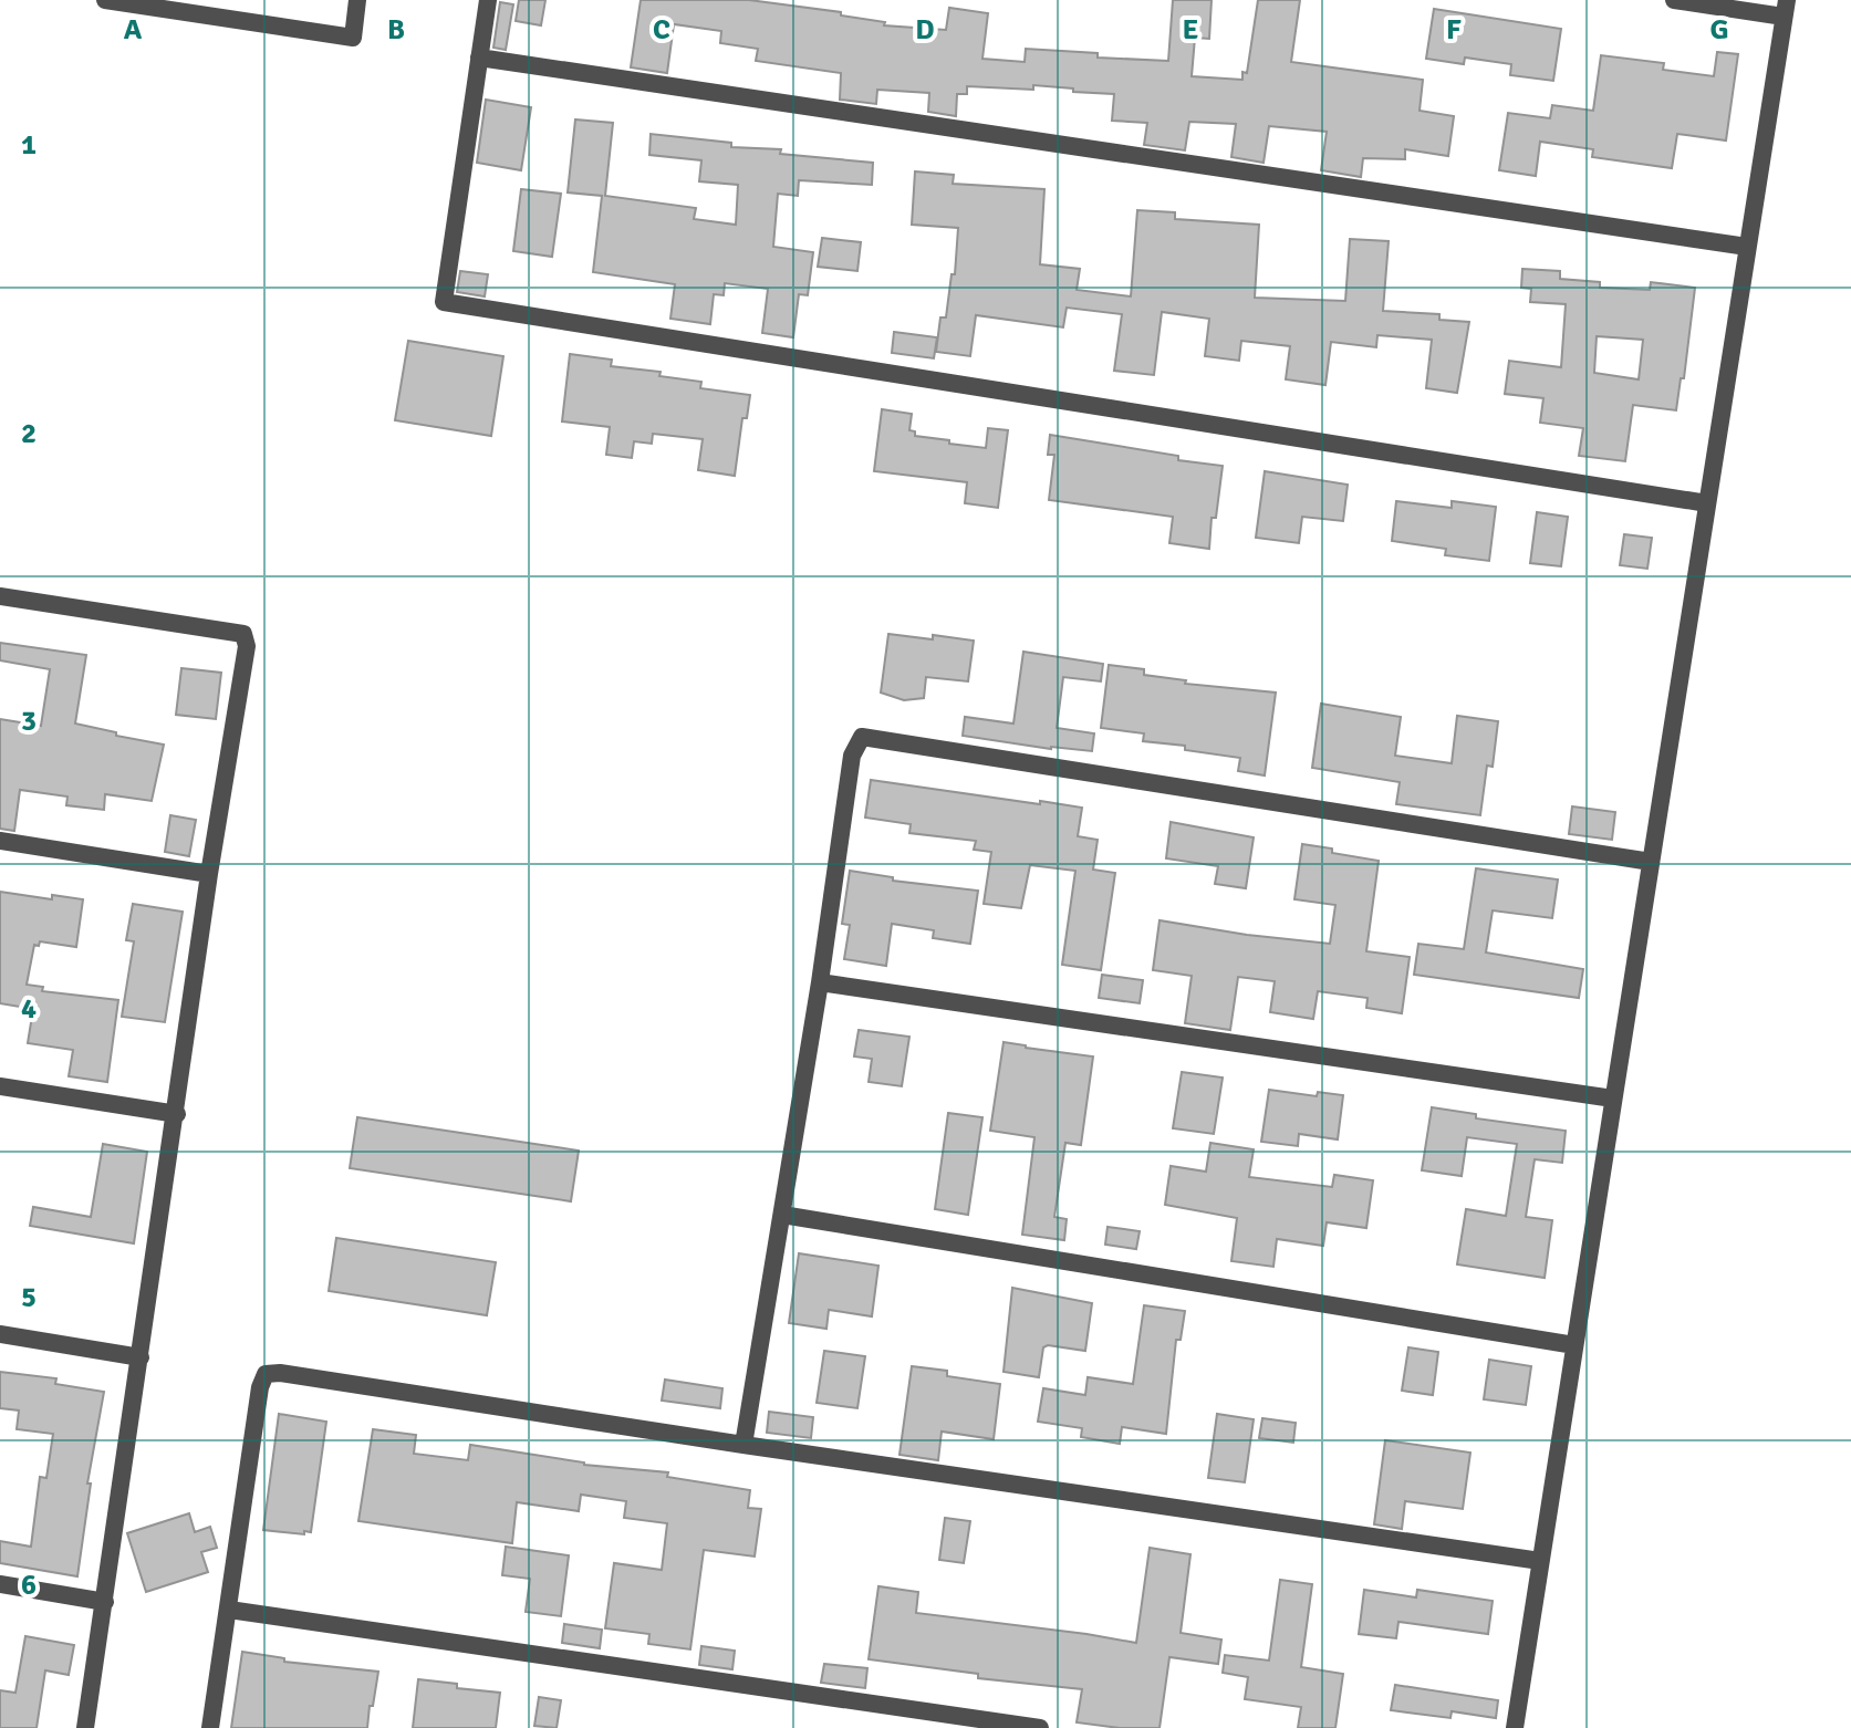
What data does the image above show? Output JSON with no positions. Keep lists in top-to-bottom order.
{
  "grid": {
    "columns": [
      "A",
      "B",
      "C",
      "D",
      "E",
      "F",
      "G"
    ],
    "rows": [
      "1",
      "2",
      "3",
      "4",
      "5",
      "6"
    ]
  }
}
